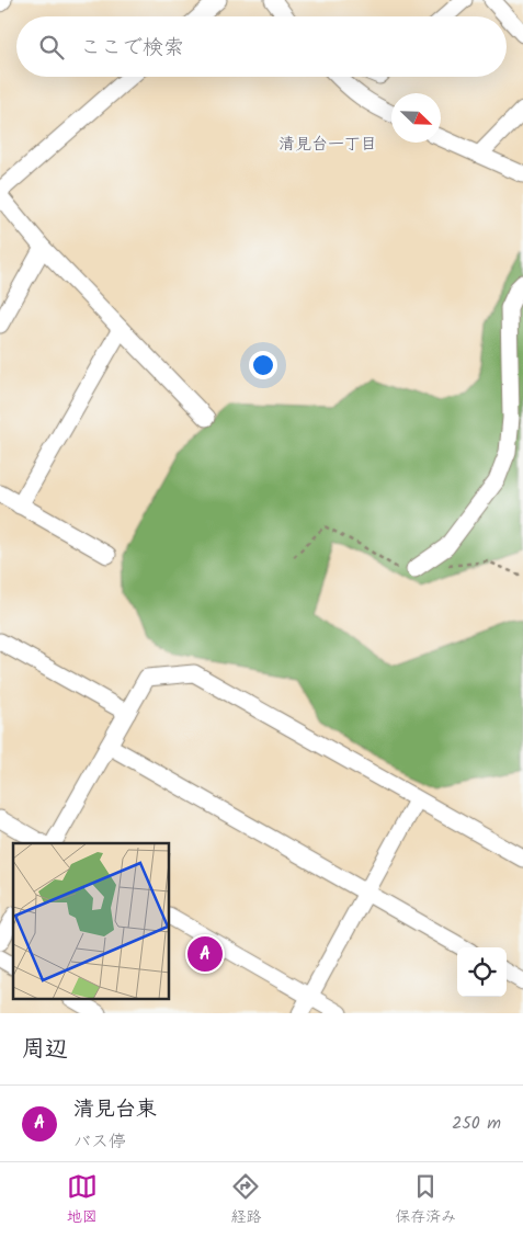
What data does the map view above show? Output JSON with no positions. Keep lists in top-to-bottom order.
{
  "districts": ["清見台一丁目"],
  "north": "bottom right",
  "page": {
    "search": "ここで検索",
    "pins": "A",
    "heading": "周辺",
    "list": [
      {
        "mark": "A",
        "name": "清見台東",
        "note": "バス停",
        "value": "250 m"
      }
    ],
    "nav": ["地図", "経路", "保存済み"]
  }
}
